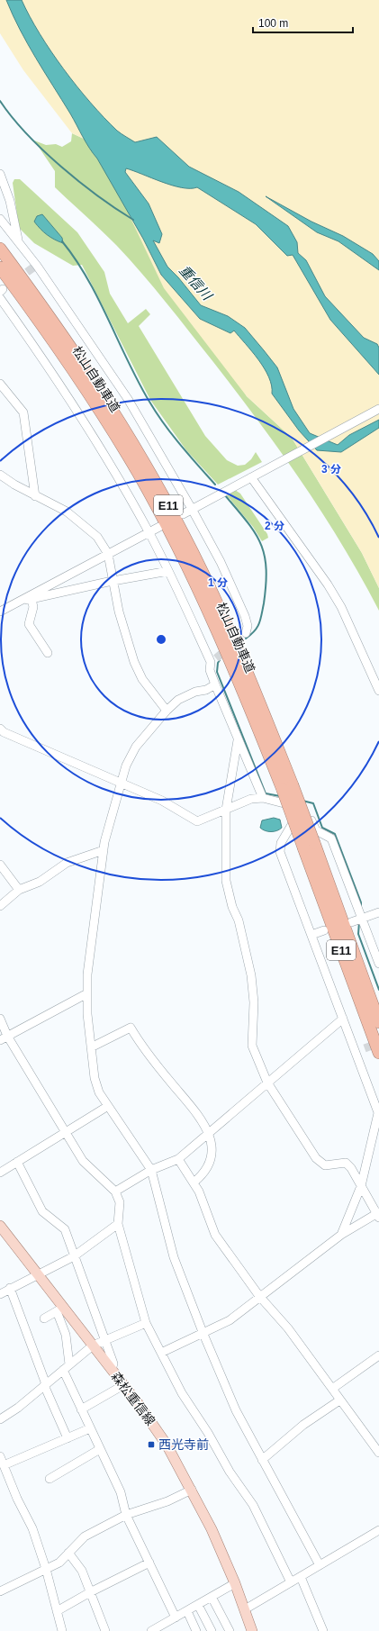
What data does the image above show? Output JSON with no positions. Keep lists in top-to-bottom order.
{
  "streets": {
    "highway": ["松山自動車道", "E11"],
    "main road": ["森松重信線"]
  },
  "water": ["重信川"],
  "places": {
    "transit": ["西光寺前"]
  },
  "scale_bar": "100 m",
  "rings": ["3 分", "2 分", "1 分"]
}
